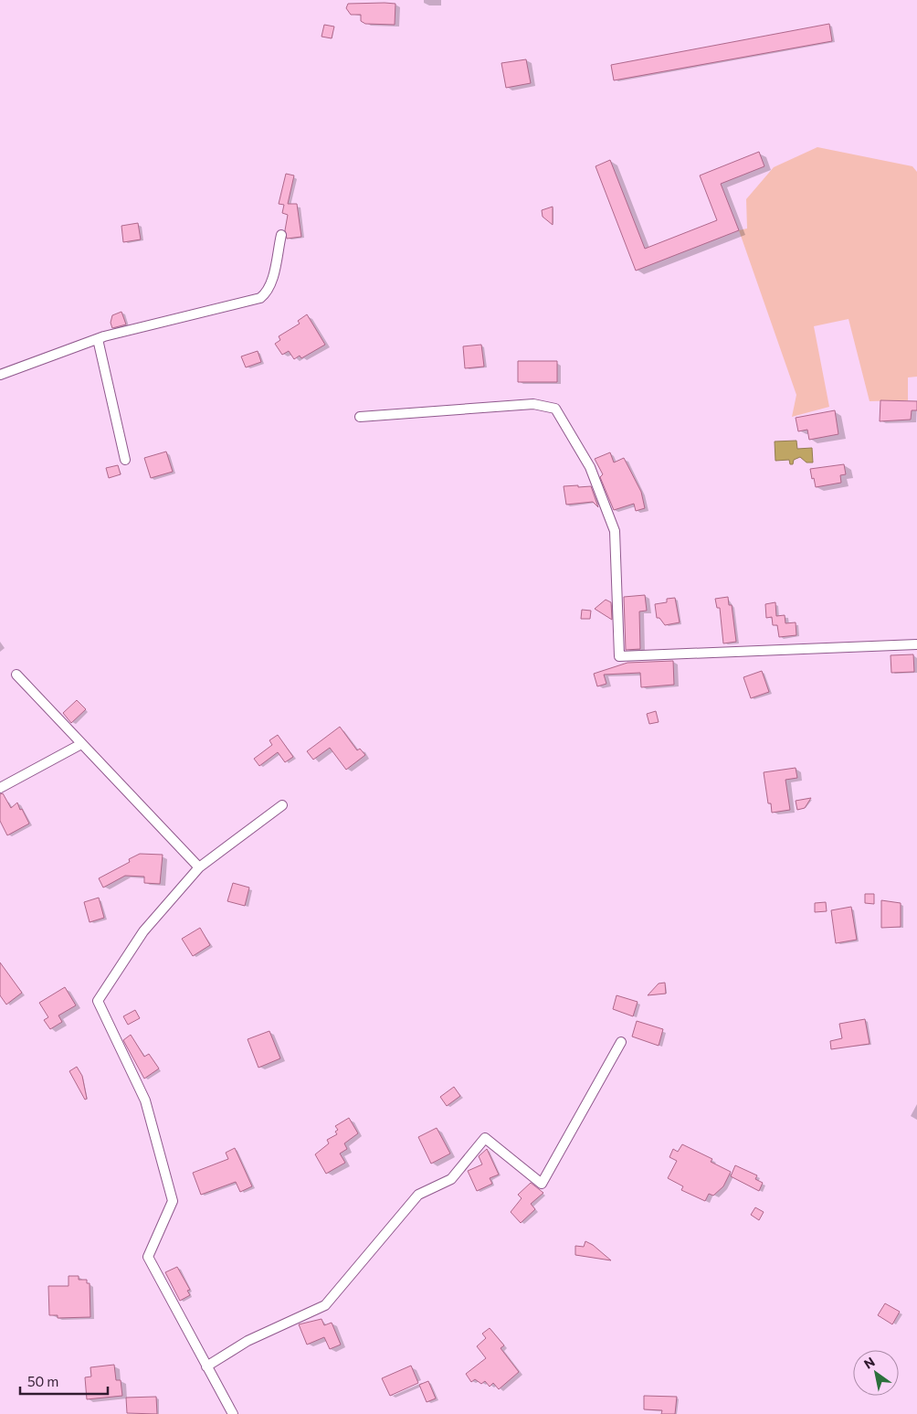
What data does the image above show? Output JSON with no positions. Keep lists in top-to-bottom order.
{
  "scale_bar": "50 m",
  "north": "top left"
}
